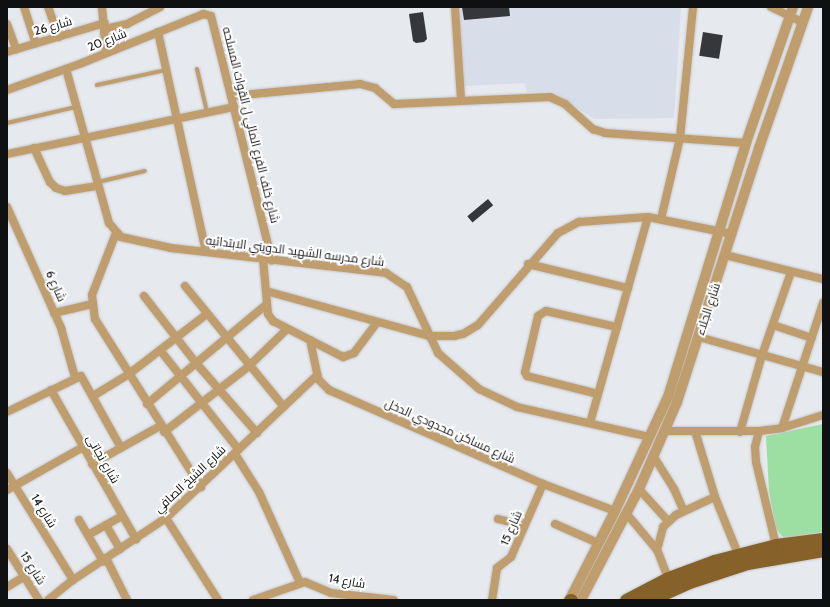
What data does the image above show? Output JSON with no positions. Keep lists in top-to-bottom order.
{
  "streets": {
    "street": [
      "شارع 26",
      "شارع 20",
      "شارع خلف الفرع المالي ل القوات المسلحه",
      "شارع مدرسه الشهيد الدويني الابتدائيه",
      "شارع 6",
      "شارع الجلاء",
      "شارع مساكن محدودي الدخل",
      "شارع نجاتى",
      "شارع الشيخ الصافي",
      "شارع 14",
      "شارع 15"
    ]
  },
  "crossings": [
    ["شارع 20", "شارع خلف الفرع المالي ل القوات المسلحه"],
    ["شارع خلف الفرع المالي ل القوات المسلحه", "شارع مدرسه الشهيد الدويني الابتدائيه"],
    ["شارع مدرسه الشهيد الدويني الابتدائيه", "شارع الجلاء"],
    ["شارع الجلاء", "شارع مساكن محدودي الدخل"],
    ["شارع مساكن محدودي الدخل", "شارع الشيخ الصافي"],
    ["شارع مساكن محدودي الدخل", "شارع 15"],
    ["شارع نجاتى", "شارع الشيخ الصافي"],
    ["شارع الشيخ الصافي", "شارع 14"]
  ]
}
